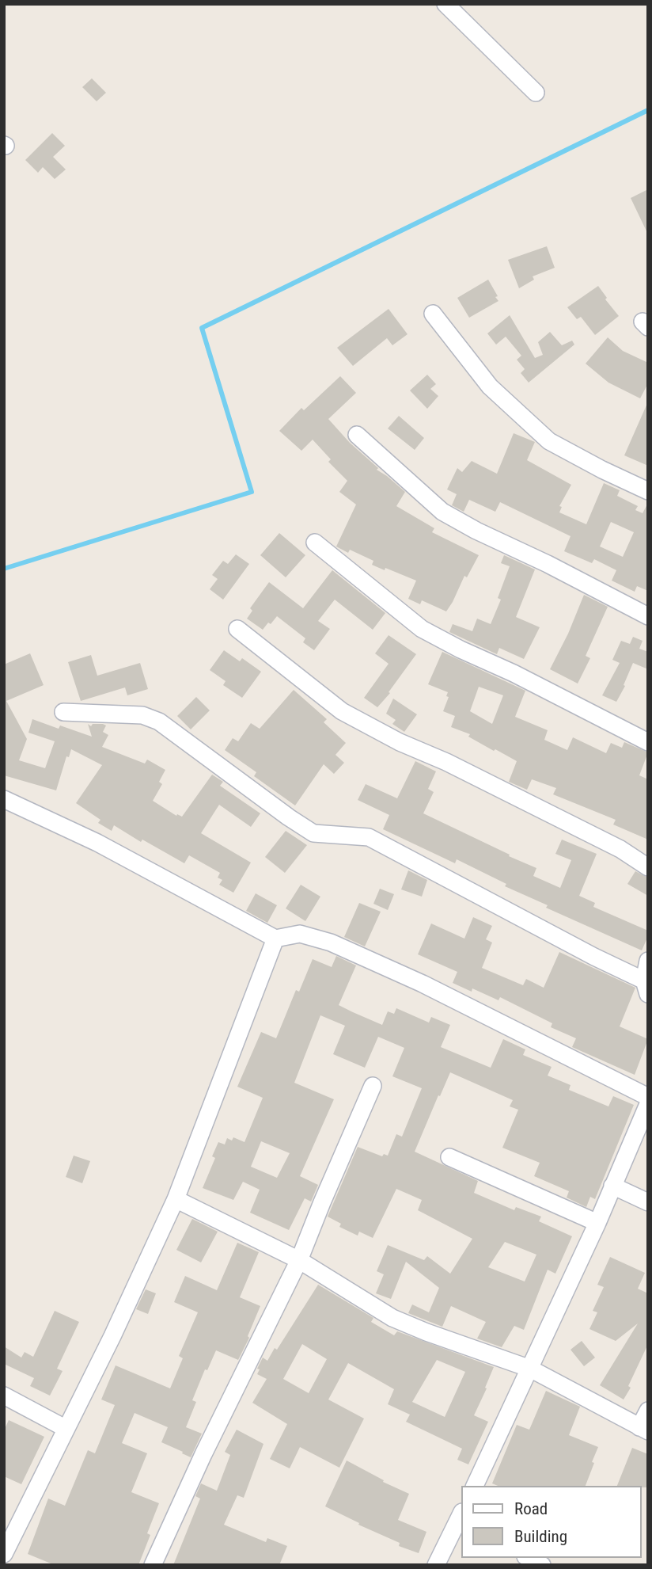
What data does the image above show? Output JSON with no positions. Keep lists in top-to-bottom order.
{
  "legend": ["Road", "Building"]
}
